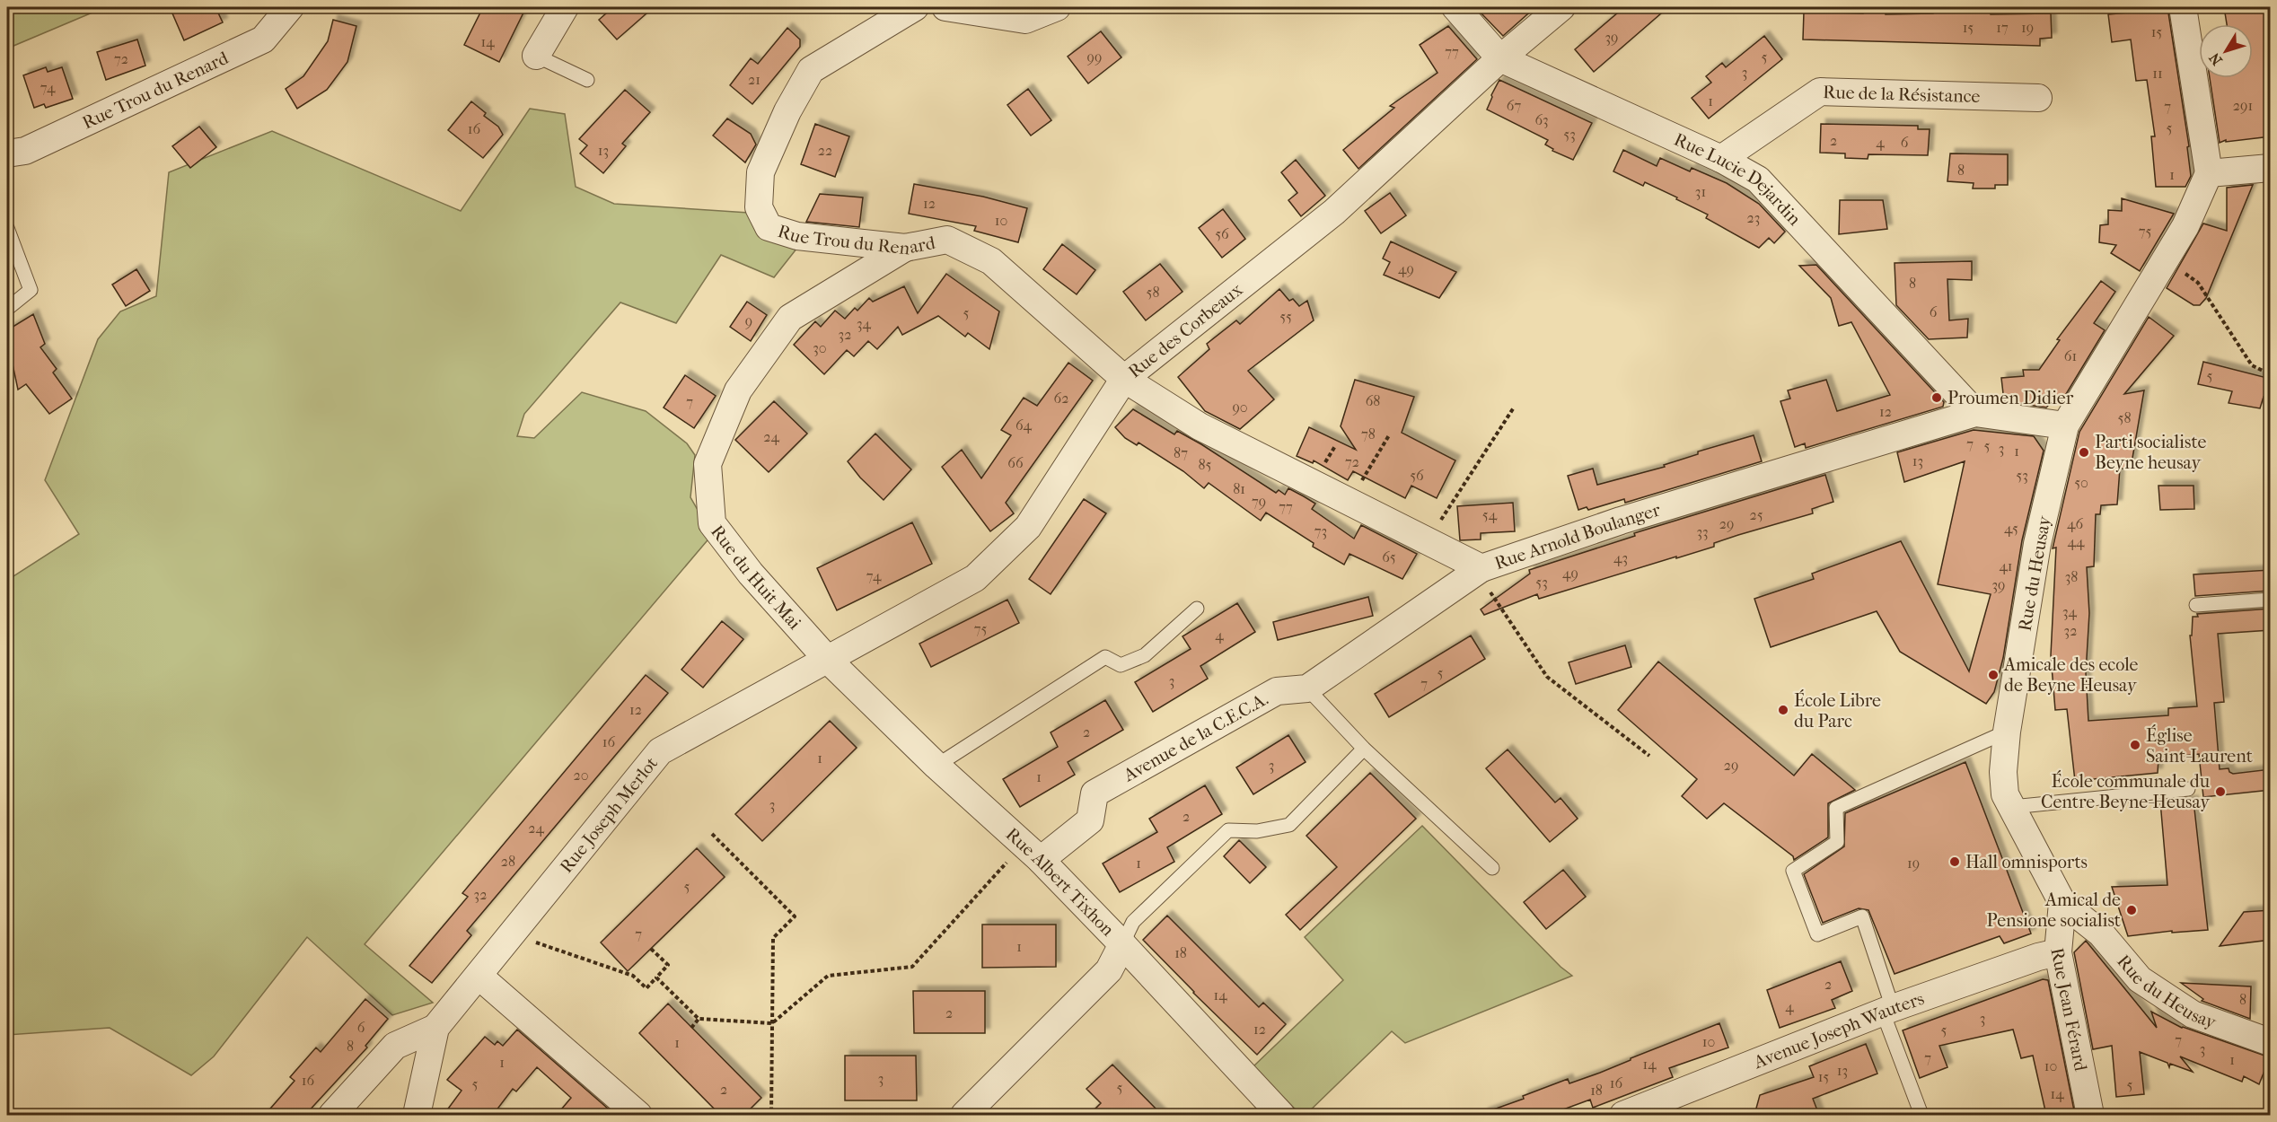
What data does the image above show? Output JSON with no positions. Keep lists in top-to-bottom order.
{
  "streets": {
    "street": [
      "Rue Trou du Renard",
      "Rue de la Résistance",
      "Rue Lucie Dejardin",
      "Rue des Corbeaux",
      "Rue Arnold Boulanger",
      "Rue du Heusay",
      "Rue du Huit Mai",
      "Avenue de la C.E.C.A.",
      "Rue Joseph Merlot",
      "Rue Albert Tixhon",
      "Rue Jean Férard",
      "Avenue Joseph Wauters"
    ]
  },
  "crossings": [
    ["Rue Trou du Renard", "Rue des Corbeaux"],
    ["Rue Trou du Renard", "Rue Arnold Boulanger"],
    ["Rue Trou du Renard", "Rue du Huit Mai"],
    ["Rue de la Résistance", "Rue Lucie Dejardin"],
    ["Rue Lucie Dejardin", "Rue des Corbeaux"],
    ["Rue Lucie Dejardin", "Rue Arnold Boulanger"],
    ["Rue des Corbeaux", "Rue Arnold Boulanger"],
    ["Rue des Corbeaux", "Rue du Huit Mai"],
    ["Rue des Corbeaux", "Rue Joseph Merlot"],
    ["Rue des Corbeaux", "Rue Albert Tixhon"],
    ["Rue Arnold Boulanger", "Rue du Heusay"],
    ["Rue Arnold Boulanger", "Avenue de la C.E.C.A."],
    ["Rue du Heusay", "Rue Jean Férard"],
    ["Rue du Huit Mai", "Rue Joseph Merlot"],
    ["Rue du Huit Mai", "Rue Albert Tixhon"],
    ["Avenue de la C.E.C.A.", "Rue Albert Tixhon"],
    ["Rue Joseph Merlot", "Rue Albert Tixhon"],
    ["Rue Jean Férard", "Avenue Joseph Wauters"]
  ],
  "places": [
    "Proumen Didier",
    "Parti socialiste Beyne heusay",
    "Amicale des ecole de Beyne Heusay",
    "École Libre du Parc",
    "Église Saint-Laurent",
    "École communale du Centre Beyne-Heusay",
    "Hall omnisports",
    "Amical de Pensione socialist"
  ],
  "house_numbers": [
    "15",
    "17",
    "19",
    "15",
    "39",
    "14",
    "77",
    "99",
    "5",
    "72",
    "3",
    "11",
    "21",
    "74",
    "1",
    "67",
    "291",
    "7",
    "63",
    "5",
    "16",
    "53",
    "2",
    "4",
    "6",
    "13",
    "22",
    "8",
    "1",
    "31",
    "12",
    "23",
    "10",
    "75",
    "56",
    "49",
    "8",
    "58",
    "6",
    "5",
    "55",
    "9",
    "34",
    "32",
    "30",
    "61",
    "5",
    "62",
    "68",
    "7",
    "90",
    "12",
    "58",
    "64",
    "78",
    "24",
    "7",
    "5",
    "3",
    "1",
    "87",
    "13",
    "72",
    "66",
    "85",
    "56",
    "53",
    "50",
    "81",
    "79",
    "77",
    "54",
    "25",
    "29",
    "46",
    "45",
    "73",
    "33",
    "44",
    "65",
    "43",
    "41",
    "49",
    "74",
    "38",
    "53",
    "39",
    "34",
    "75",
    "32",
    "4",
    "5",
    "3",
    "7",
    "12",
    "2",
    "16",
    "1",
    "3",
    "29",
    "20",
    "1",
    "3",
    "2",
    "24",
    "28",
    "1",
    "19",
    "5",
    "32",
    "7",
    "1",
    "18",
    "2",
    "14",
    "8",
    "4",
    "2",
    "3",
    "6",
    "12",
    "5",
    "7",
    "10",
    "1",
    "8",
    "3",
    "7",
    "1",
    "1",
    "14",
    "10",
    "13",
    "15",
    "3",
    "16",
    "16",
    "5",
    "5",
    "5",
    "2",
    "18",
    "14"
  ],
  "north": "bottom left"
}
